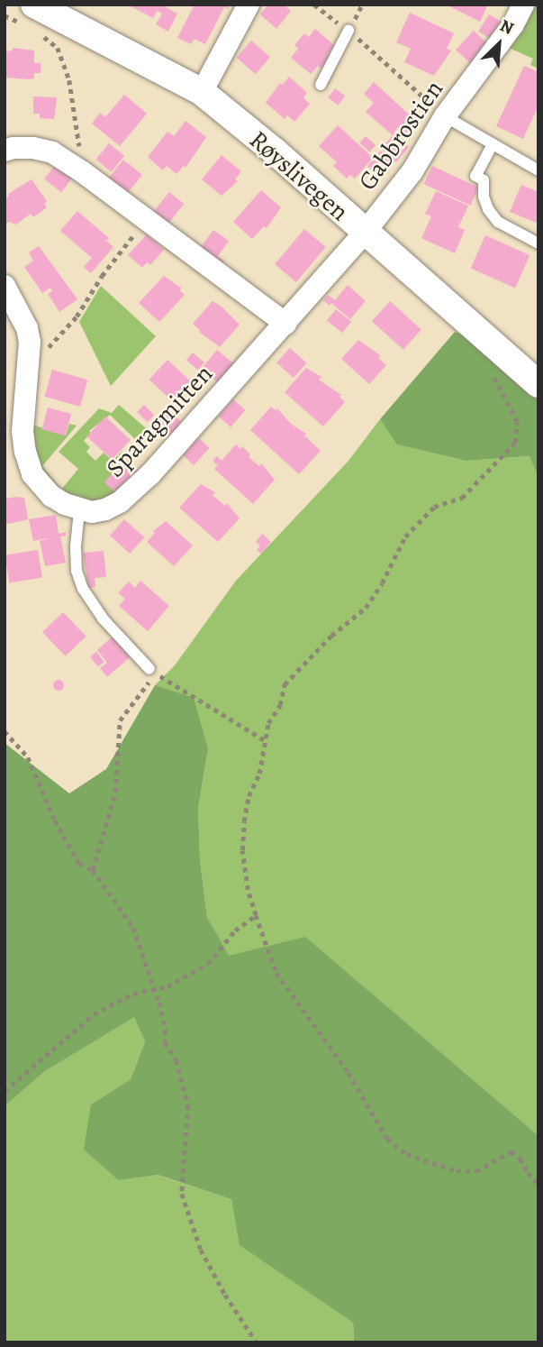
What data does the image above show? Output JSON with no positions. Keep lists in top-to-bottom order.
{
  "streets": {
    "street": ["Gabbrostien", "Røyslivegen", "Sparagmitten"]
  },
  "crossings": [
    ["Gabbrostien", "Røyslivegen"],
    ["Gabbrostien", "Sparagmitten"],
    ["Røyslivegen", "Sparagmitten"]
  ],
  "north": "top right"
}
